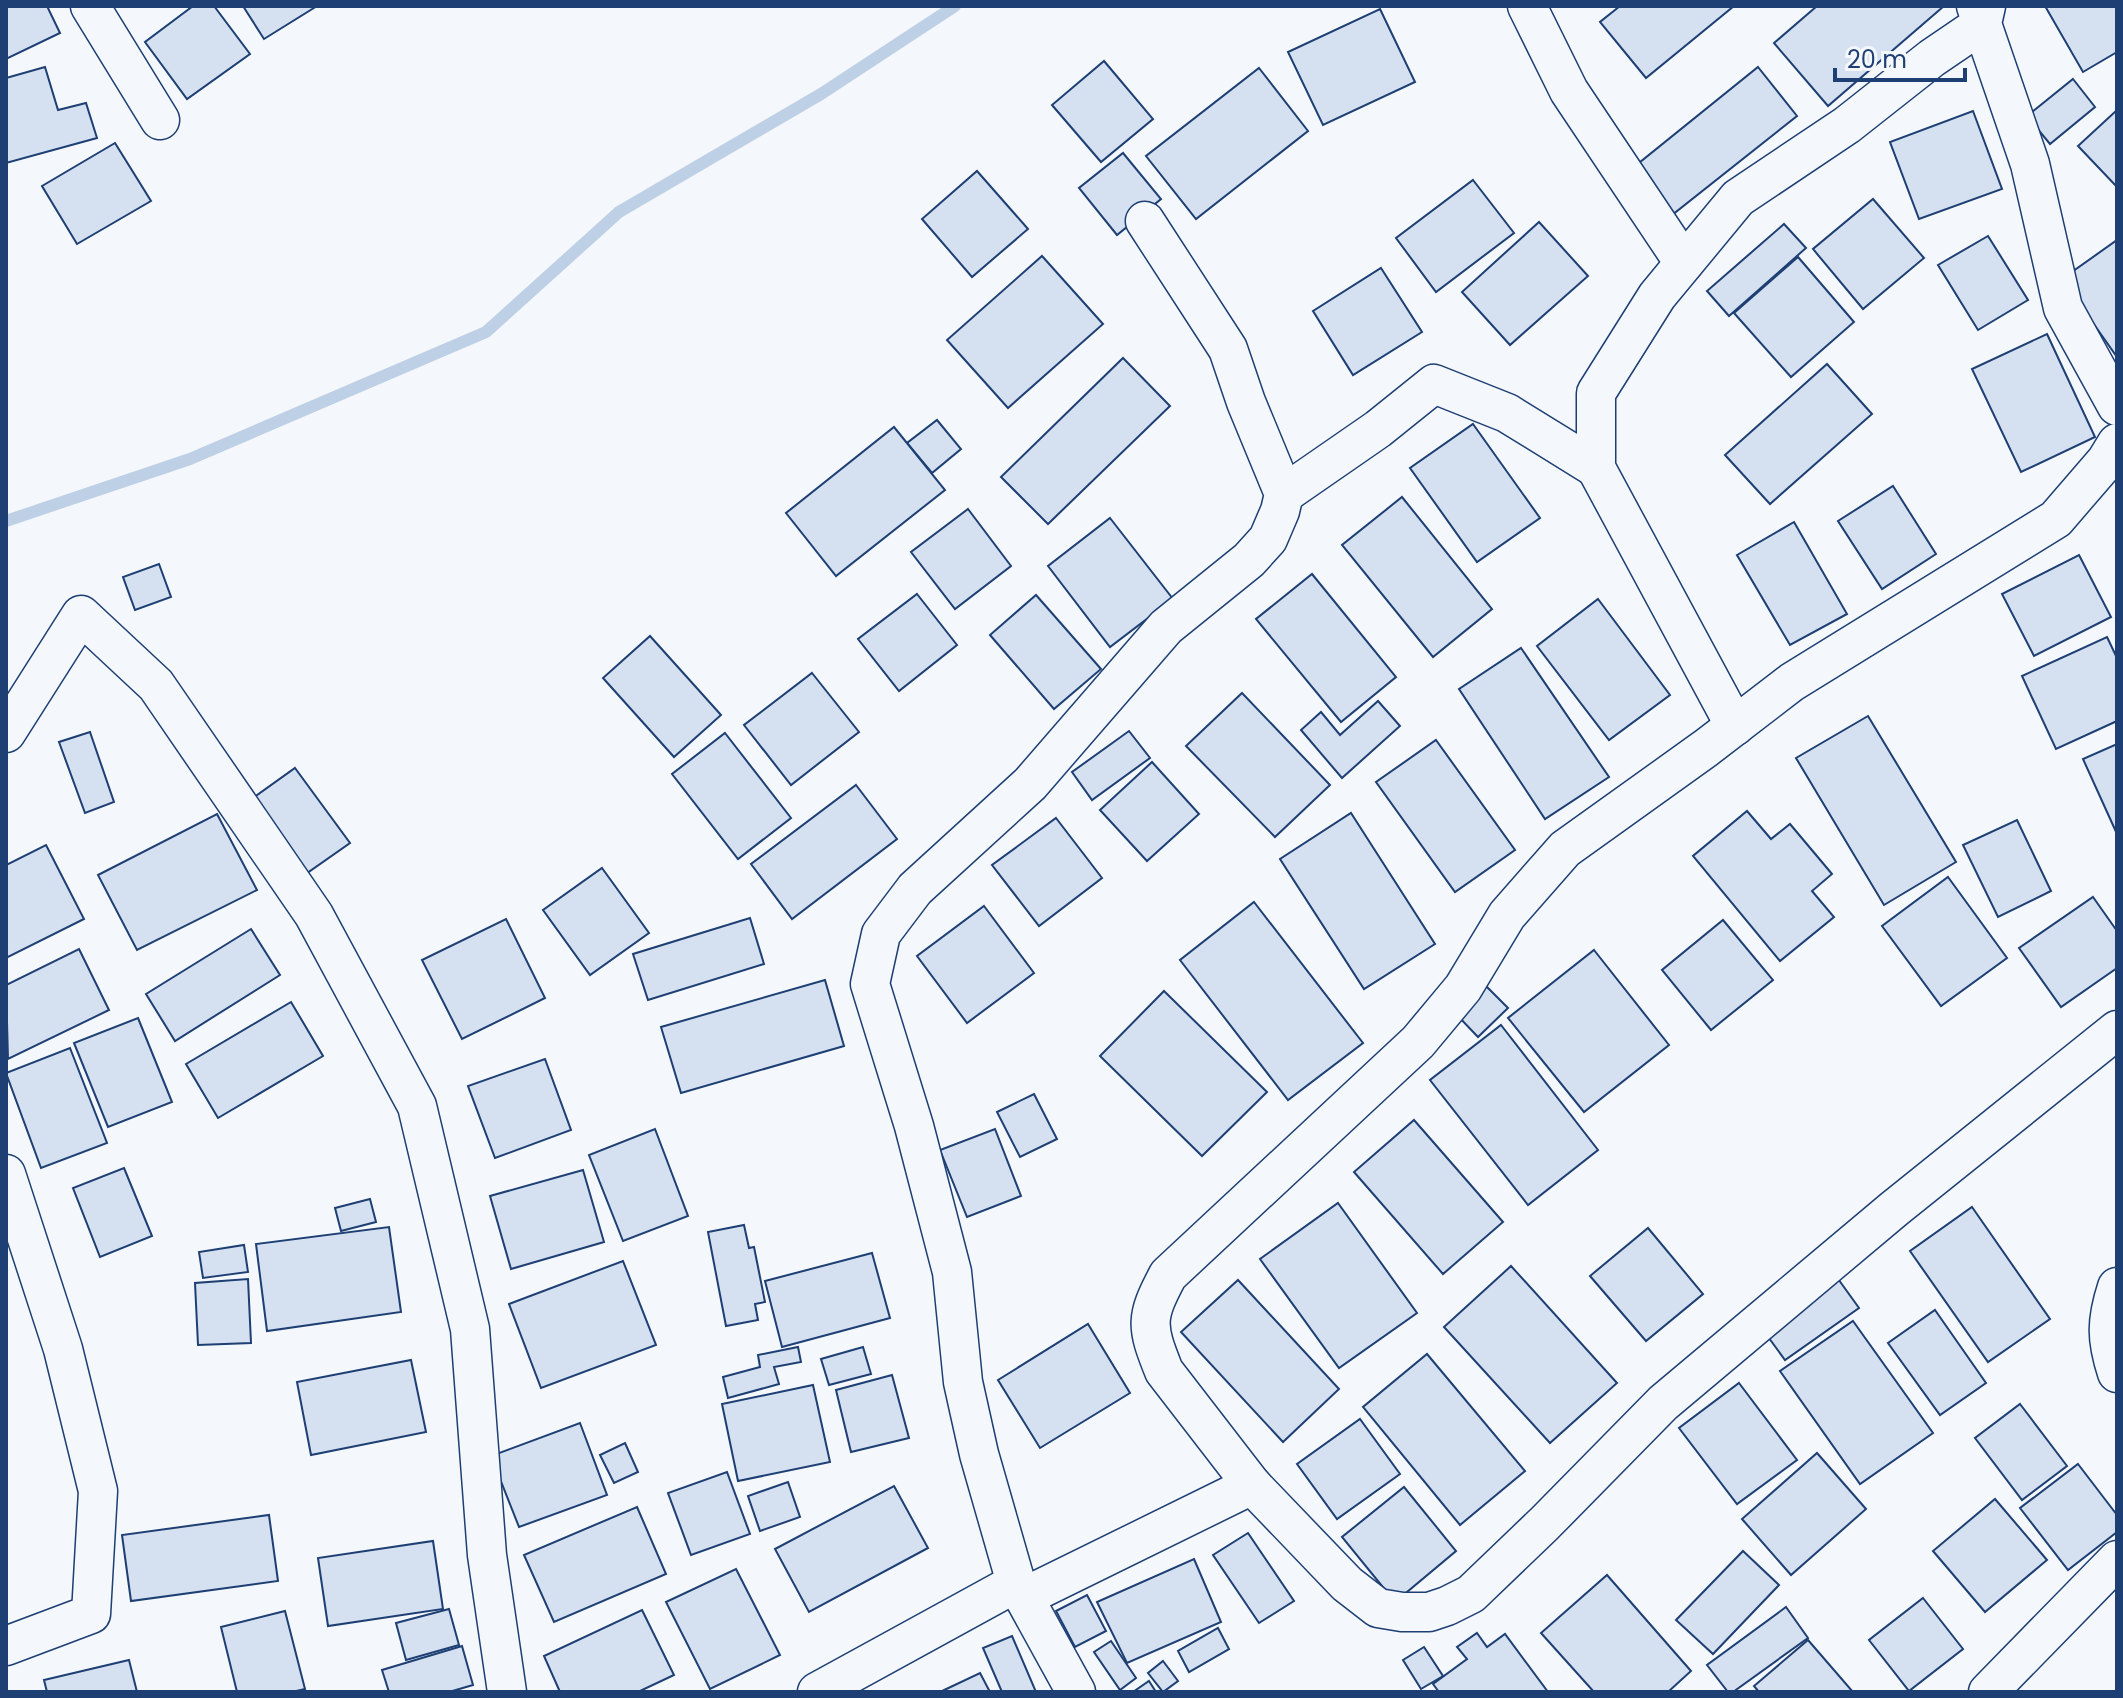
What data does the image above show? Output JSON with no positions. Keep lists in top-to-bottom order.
{
  "scale_bar": "20 m"
}
